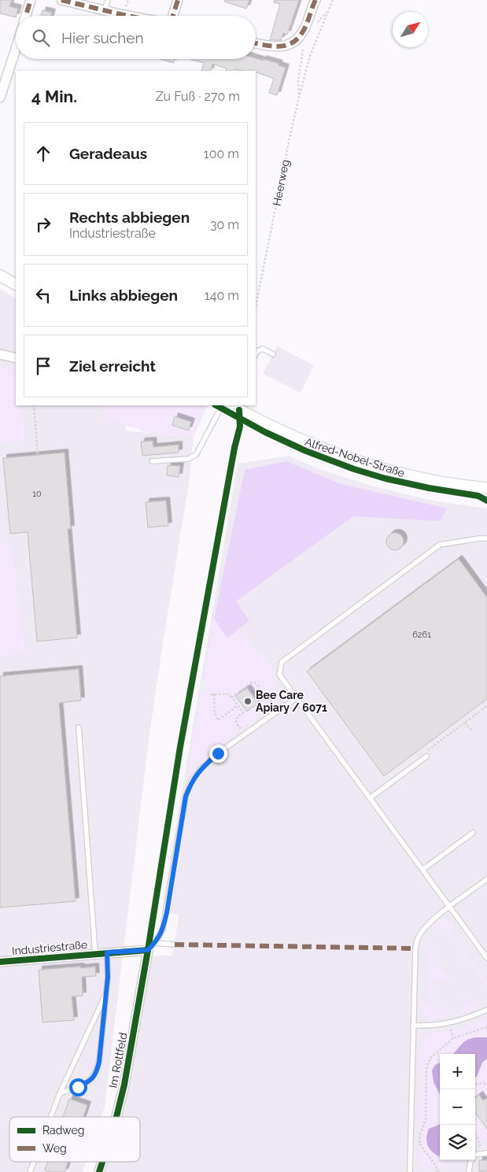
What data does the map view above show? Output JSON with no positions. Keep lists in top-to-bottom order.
{
  "streets": {
    "street": ["Alfred-Nobel-Straße", "Industriestraße", "Im Rottfeld"],
    "path": ["Heerweg"]
  },
  "crossings": [
    ["Industriestraße", "Im Rottfeld"]
  ],
  "places": ["Bee Care Apiary / 6071"],
  "house_numbers": ["10", "6261"],
  "legend": ["Radweg", "Weg"],
  "north": "top right",
  "page": {
    "search": "Hier suchen",
    "heading": ["4 Min.", "Zu Fuß · 270 m"],
    "list": [
      ["Geradeaus", "100 m"],
      ["Rechts abbiegen", "Industriestraße", "30 m"],
      ["Links abbiegen", "140 m"],
      "Ziel erreicht"
    ],
    "map_buttons": ["+", "−"]
  }
}
